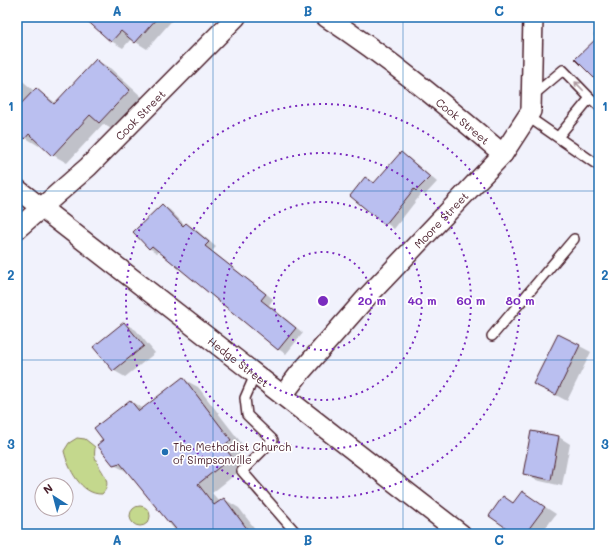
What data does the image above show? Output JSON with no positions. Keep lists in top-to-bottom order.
{
  "streets": {
    "street": ["Cook Street", "Moore Street", "Hedge Street"]
  },
  "crossings": [
    ["Cook Street", "Moore Street"],
    ["Cook Street", "Hedge Street"],
    ["Moore Street", "Hedge Street"]
  ],
  "places": ["The Methodist Church of Simpsonville"],
  "north": "top left",
  "grid": {
    "columns": ["A", "B", "C"],
    "rows": ["1", "2", "3"]
  },
  "rings": [
    "20 m",
    "40 m",
    "60 m",
    "80 m"
  ]
}
